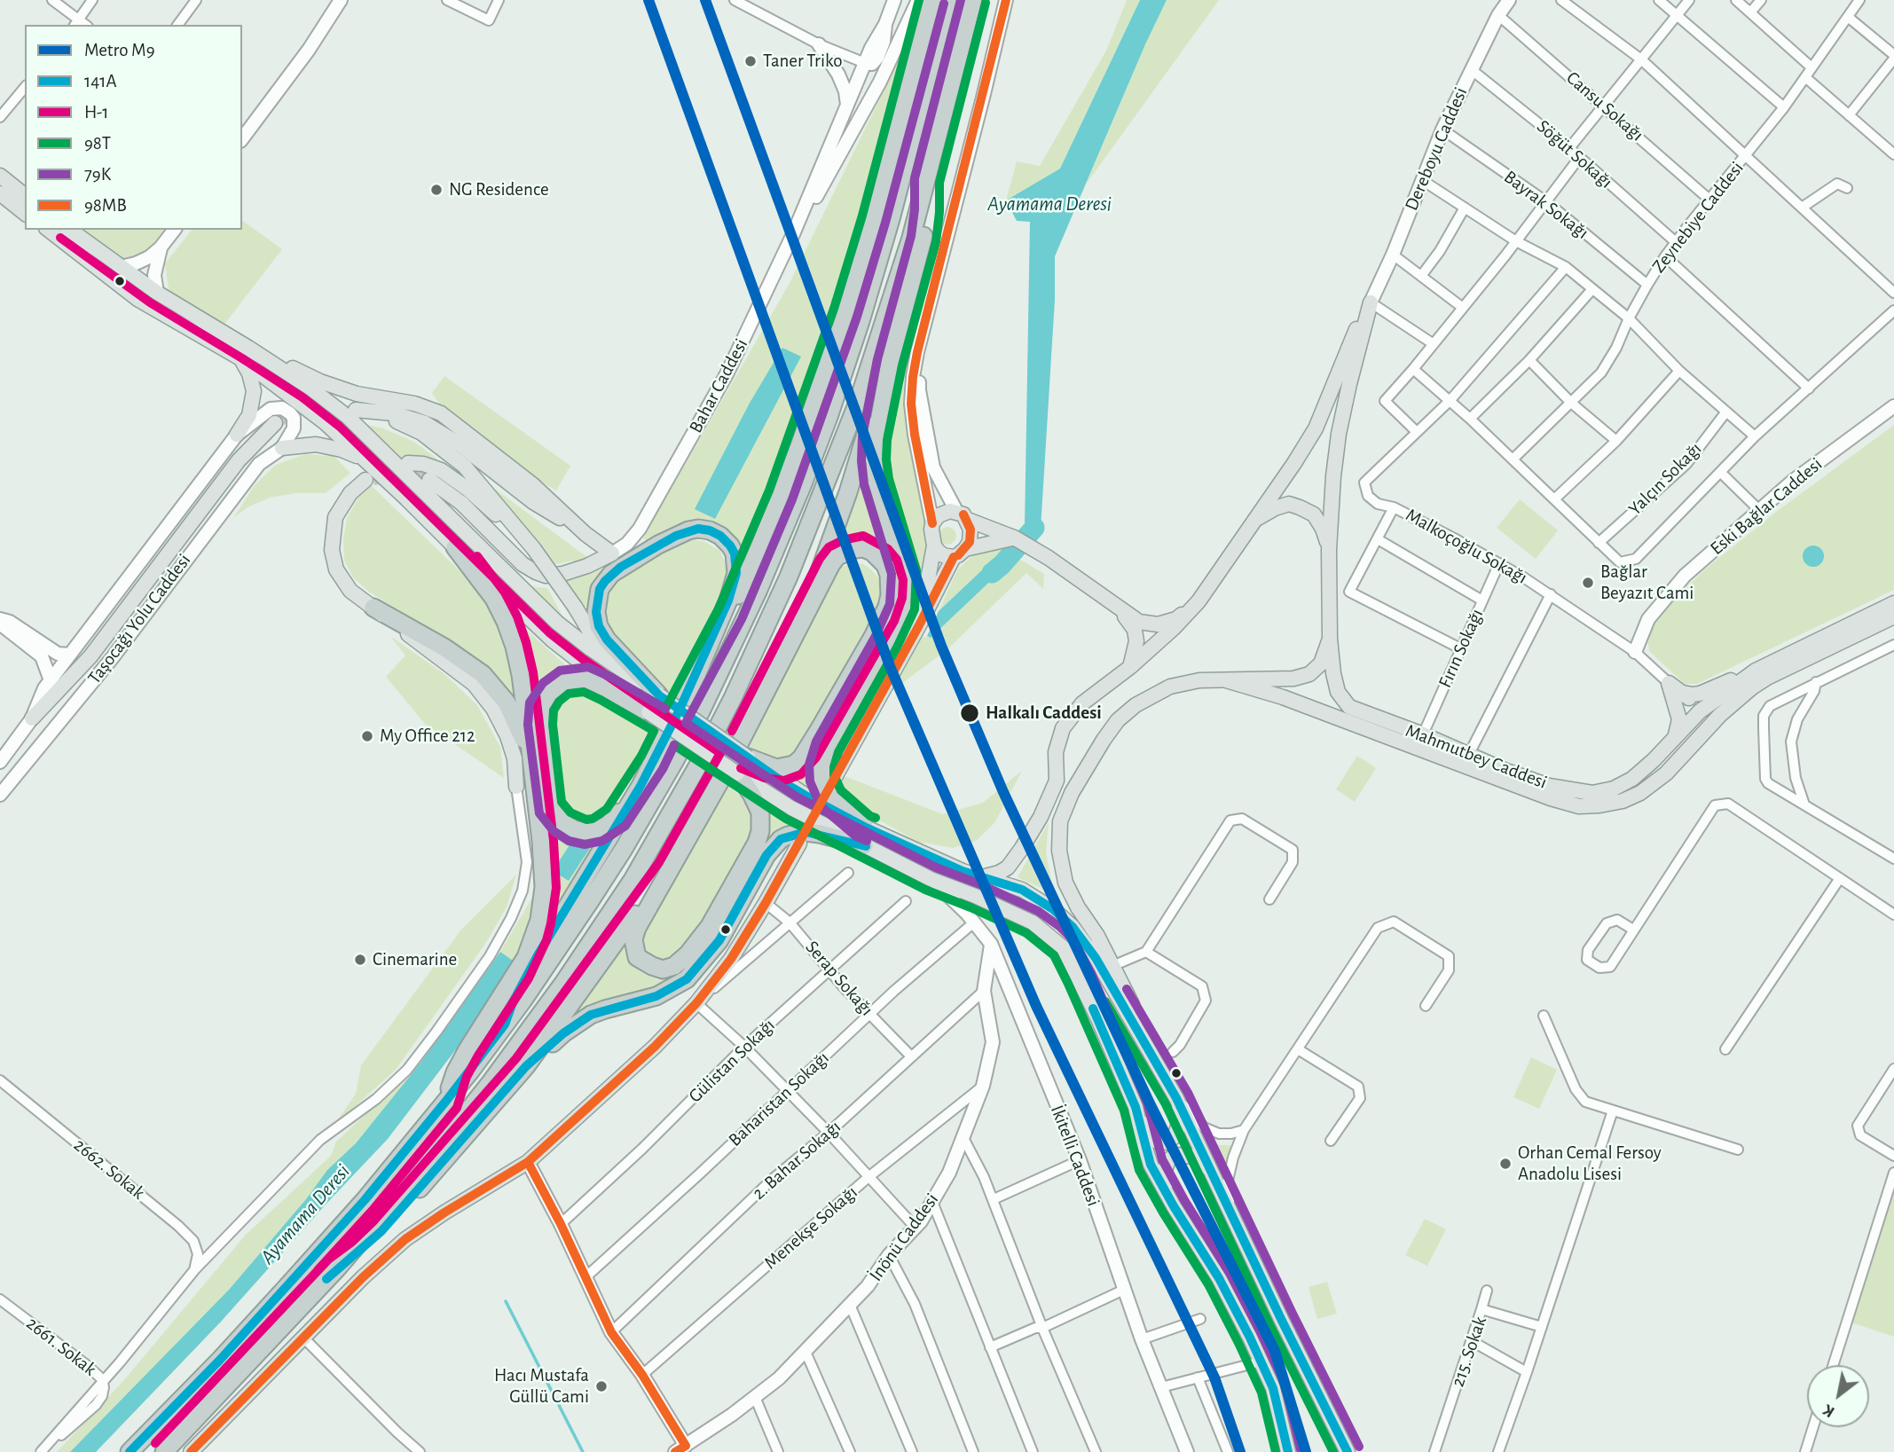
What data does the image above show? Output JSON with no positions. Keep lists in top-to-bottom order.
{
  "streets": {
    "main road": [
      "Dereboyu Caddesi",
      "Bahar Caddesi",
      "Eski Bağlar Caddesi",
      "Taşocağı Yolu Caddesi",
      "Mahmutbey Caddesi",
      "İkitelli Caddesi",
      "İnönü Caddesi"
    ],
    "street": [
      "Cansu Sokağı",
      "Söğüt Sokağı",
      "Bayrak Sokağı",
      "Zeynebiye Caddesi",
      "Yalçın Sokağı",
      "Malkoçoğlu Sokağı",
      "Fırın Sokağı",
      "Serap Sokağı",
      "Gülistan Sokağı",
      "Baharistan Sokağı",
      "2. Bahar Sokağı",
      "2662. Sokak",
      "Menekşe Sokağı",
      "2661. Sokak",
      "215. Sokak"
    ]
  },
  "crossings": [
    ["Cansu Sokağı", "Dereboyu Caddesi"],
    ["Cansu Sokağı", "Zeynebiye Caddesi"],
    ["Dereboyu Caddesi", "Söğüt Sokağı"],
    ["Dereboyu Caddesi", "Bayrak Sokağı"],
    ["Dereboyu Caddesi", "Mahmutbey Caddesi"],
    ["Söğüt Sokağı", "Zeynebiye Caddesi"],
    ["Bayrak Sokağı", "Zeynebiye Caddesi"],
    ["Eski Bağlar Caddesi", "Malkoçoğlu Sokağı"],
    ["Malkoçoğlu Sokağı", "Fırın Sokağı"],
    ["Fırın Sokağı", "Mahmutbey Caddesi"],
    ["Serap Sokağı", "Gülistan Sokağı"],
    ["Serap Sokağı", "Baharistan Sokağı"],
    ["Serap Sokağı", "2. Bahar Sokağı"],
    ["Baharistan Sokağı", "İkitelli Caddesi"],
    ["İkitelli Caddesi", "İnönü Caddesi"],
    ["2. Bahar Sokağı", "İnönü Caddesi"],
    ["Menekşe Sokağı", "İnönü Caddesi"]
  ],
  "water": ["Ayamama Deresi"],
  "places": [
    "Taner Triko",
    "NG Residence",
    "Bağlar Beyazıt Cami",
    "Halkalı Caddesi",
    "My Office 212",
    "Cinemarine",
    "Orhan Cemal Fersoy Anadolu Lisesi",
    "Hacı Mustafa Güllü Cami"
  ],
  "lines": [
    "metro line M9",
    "transit line 98T",
    "transit line 79K",
    "transit line 98MB",
    "transit line H-1",
    "transit line 141A"
  ],
  "legend": [
    "Metro M9",
    "141A",
    "H-1",
    "98T",
    "79K",
    "98MB"
  ],
  "north": "bottom left"
}
